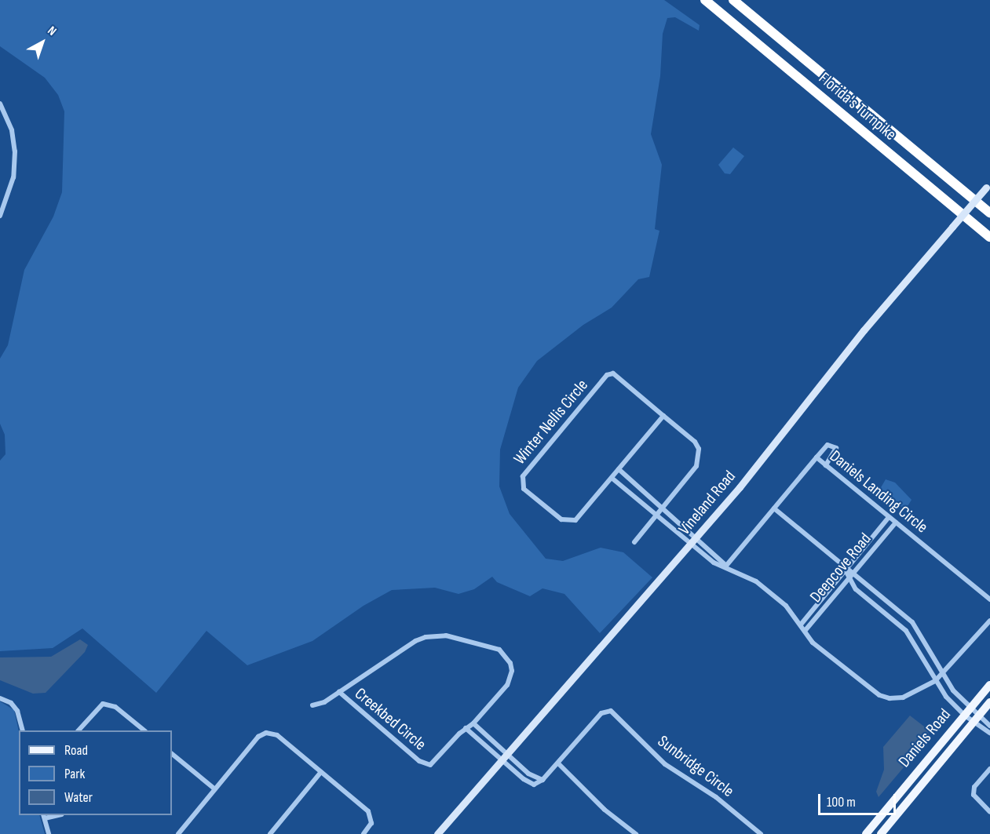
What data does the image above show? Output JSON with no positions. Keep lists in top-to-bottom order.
{
  "streets": {
    "highway": ["Florida's Turnpike"],
    "main road": ["Vineland Road", "Daniels Road"],
    "street": [
      "Winter Nellis Circle",
      "Daniels Landing Circle",
      "Deepcove Road",
      "Creekbed Circle",
      "Sunbridge Circle"
    ]
  },
  "crossings": [
    ["Daniels Landing Circle", "Deepcove Road"]
  ],
  "legend": ["Road", "Park", "Water"],
  "scale_bar": "100 m",
  "north": "top right"
}
